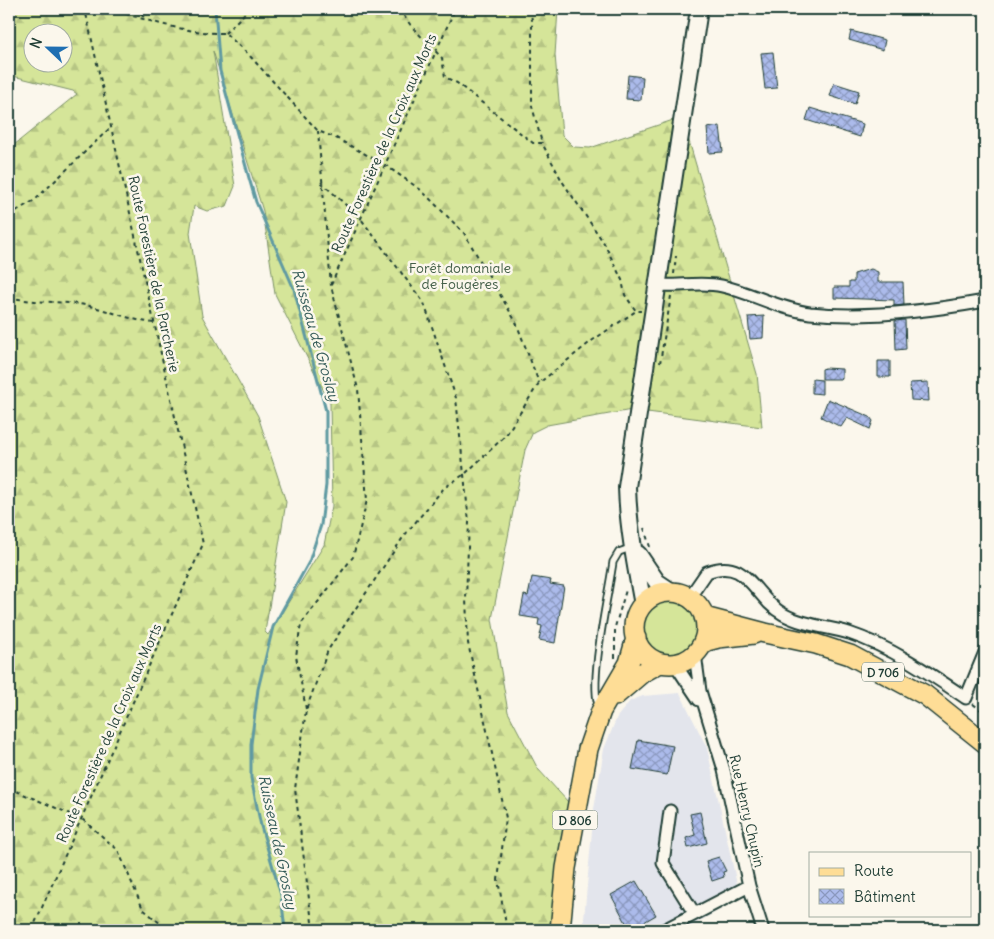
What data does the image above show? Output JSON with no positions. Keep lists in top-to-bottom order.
{
  "streets": {
    "main road": ["D 706", "D 806"],
    "street": ["Rue Henry Chupin"],
    "path": ["Route Forestière de la Croix aux Morts", "Route Forestière de la Parcherie"]
  },
  "crossings": [
    ["Route Forestière de la Croix aux Morts", "Route Forestière de la Parcherie"],
    ["D 706", "D 806"]
  ],
  "water": ["Ruisseau de Groslay"],
  "parks": ["Forêt domaniale de Fougères"],
  "legend": ["Route", "Bâtiment"],
  "north": "left"
}
